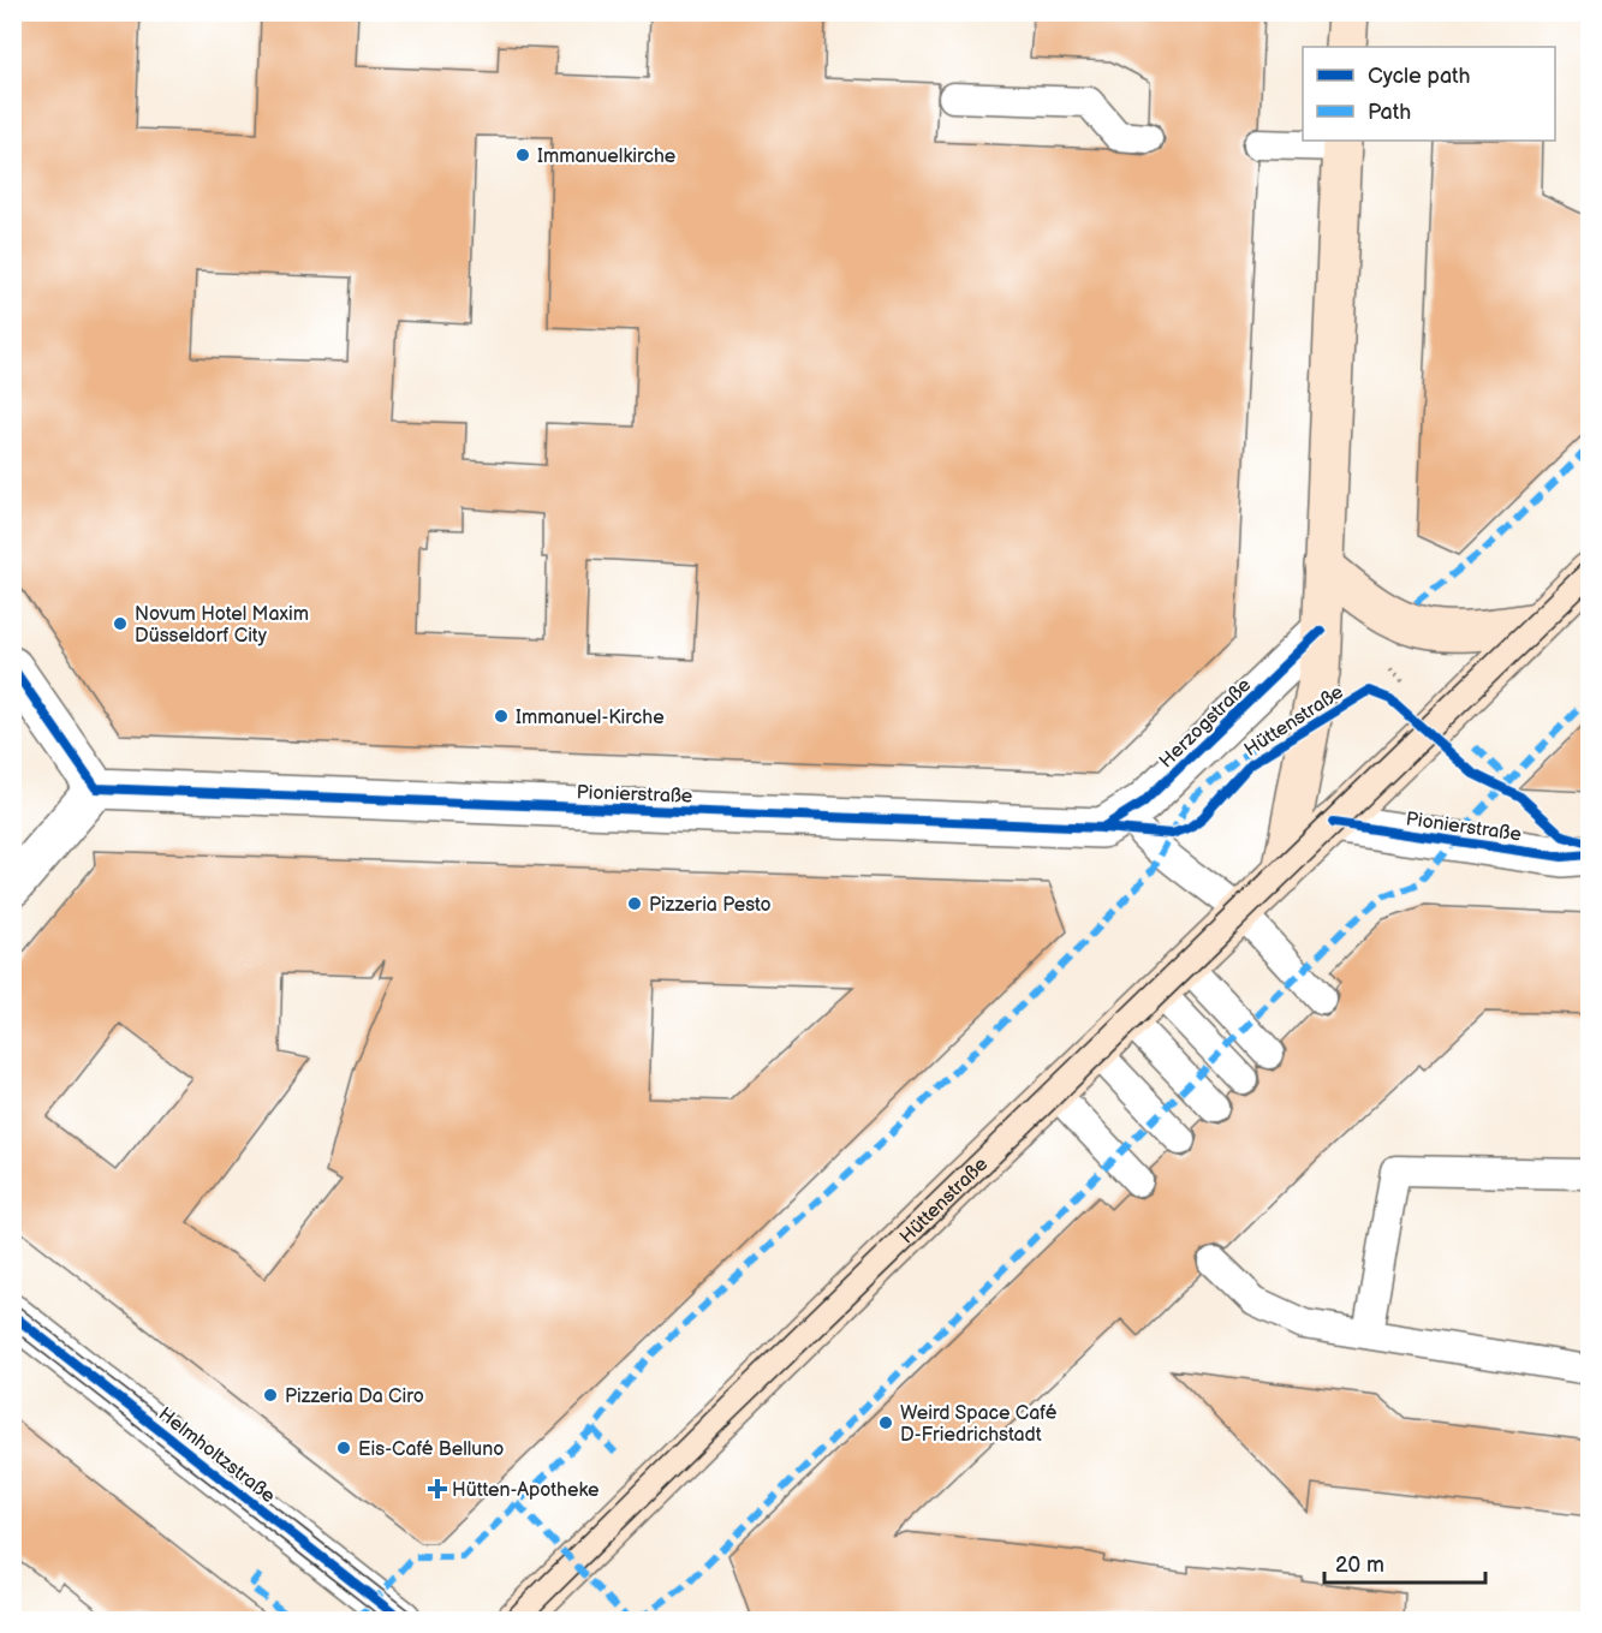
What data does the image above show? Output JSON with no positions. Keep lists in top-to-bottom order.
{
  "streets": {
    "main road": ["Hüttenstraße"],
    "street": ["Herzogstraße", "Pionierstraße", "Helmholtzstraße"]
  },
  "crossings": [
    ["Hüttenstraße", "Pionierstraße"],
    ["Herzogstraße", "Pionierstraße"]
  ],
  "places": {
    "other": [
      "Immanuelkirche",
      "Novum Hotel Maxim Düsseldorf City",
      "Immanuel-Kirche",
      "Pizzeria Pesto",
      "Pizzeria Da Ciro",
      "Weird Space Café D-Friedrichstadt",
      "Eis-Café Belluno"
    ],
    "health": ["Hütten-Apotheke"]
  },
  "legend": ["Cycle path", "Path"],
  "scale_bar": "20 m"
}
